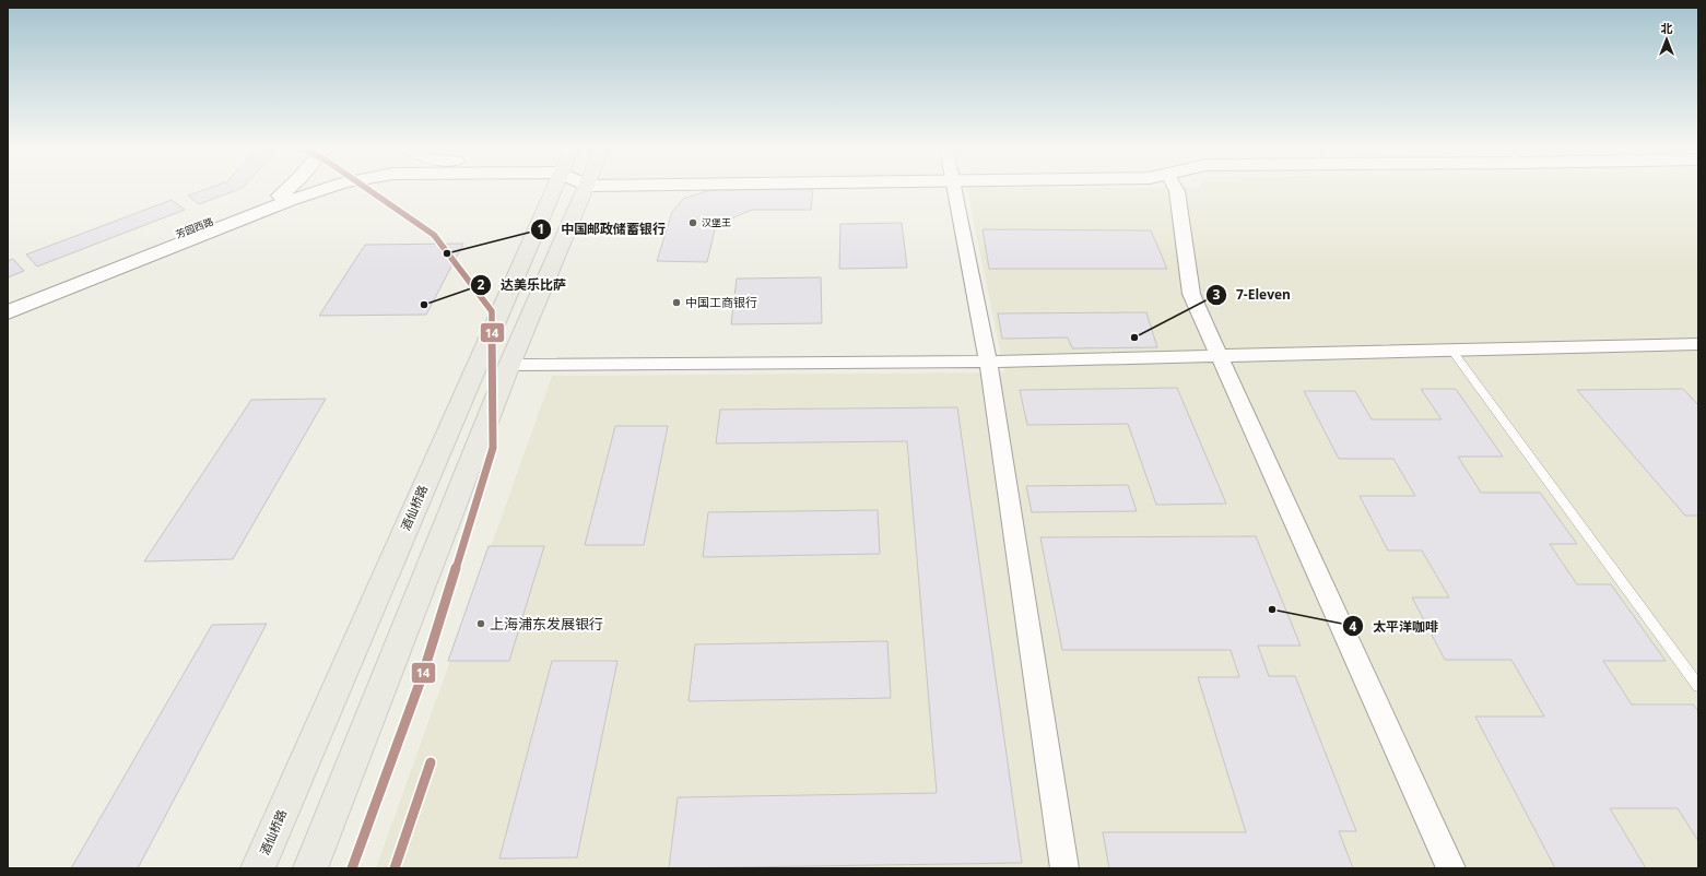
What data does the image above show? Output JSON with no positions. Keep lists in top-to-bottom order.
{
  "streets": {
    "main road": ["酒仙桥路"],
    "street": ["芳园西路"]
  },
  "places": [
    "汉堡王",
    "中国邮政储蓄银行",
    "中国工商银行",
    "达美乐比萨",
    "7-Eleven",
    "太平洋咖啡",
    "上海浦东发展银行"
  ],
  "lines": ["transit line 14"],
  "north": "top"
}
